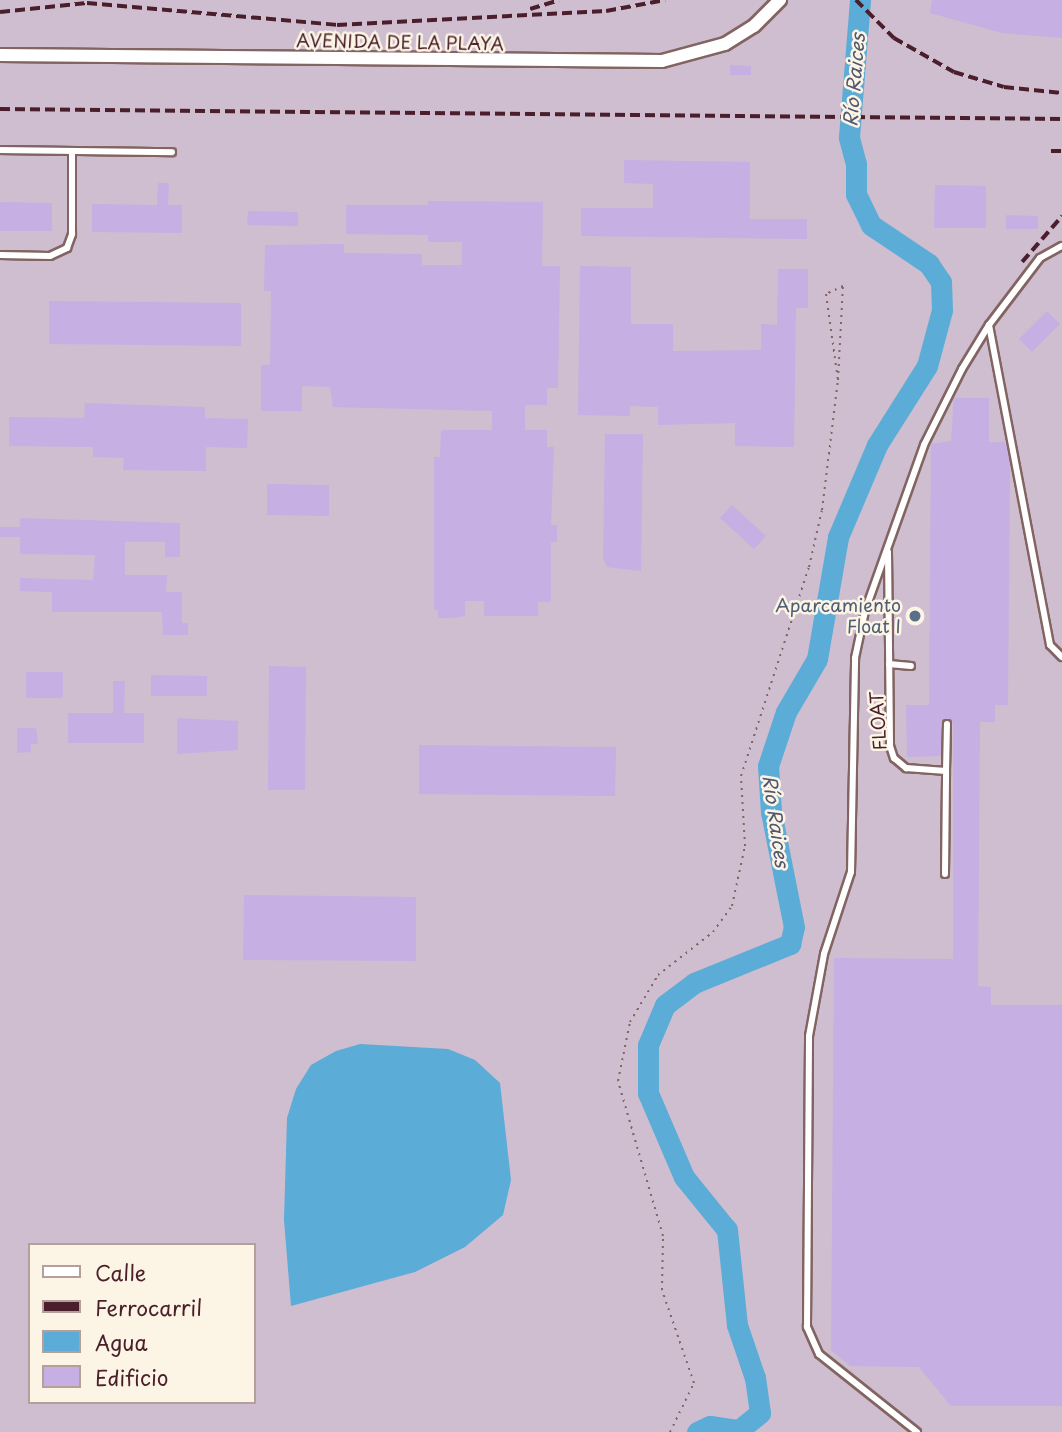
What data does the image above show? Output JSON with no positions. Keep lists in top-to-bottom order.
{
  "streets": {
    "street": ["AVENIDA DE LA PLAYA"],
    "lane": ["FLOAT"]
  },
  "water": ["Río Raices"],
  "places": ["Aparcamiento Float I"],
  "legend": [
    "Calle",
    "Ferrocarril",
    "Agua",
    "Edificio"
  ]
}
